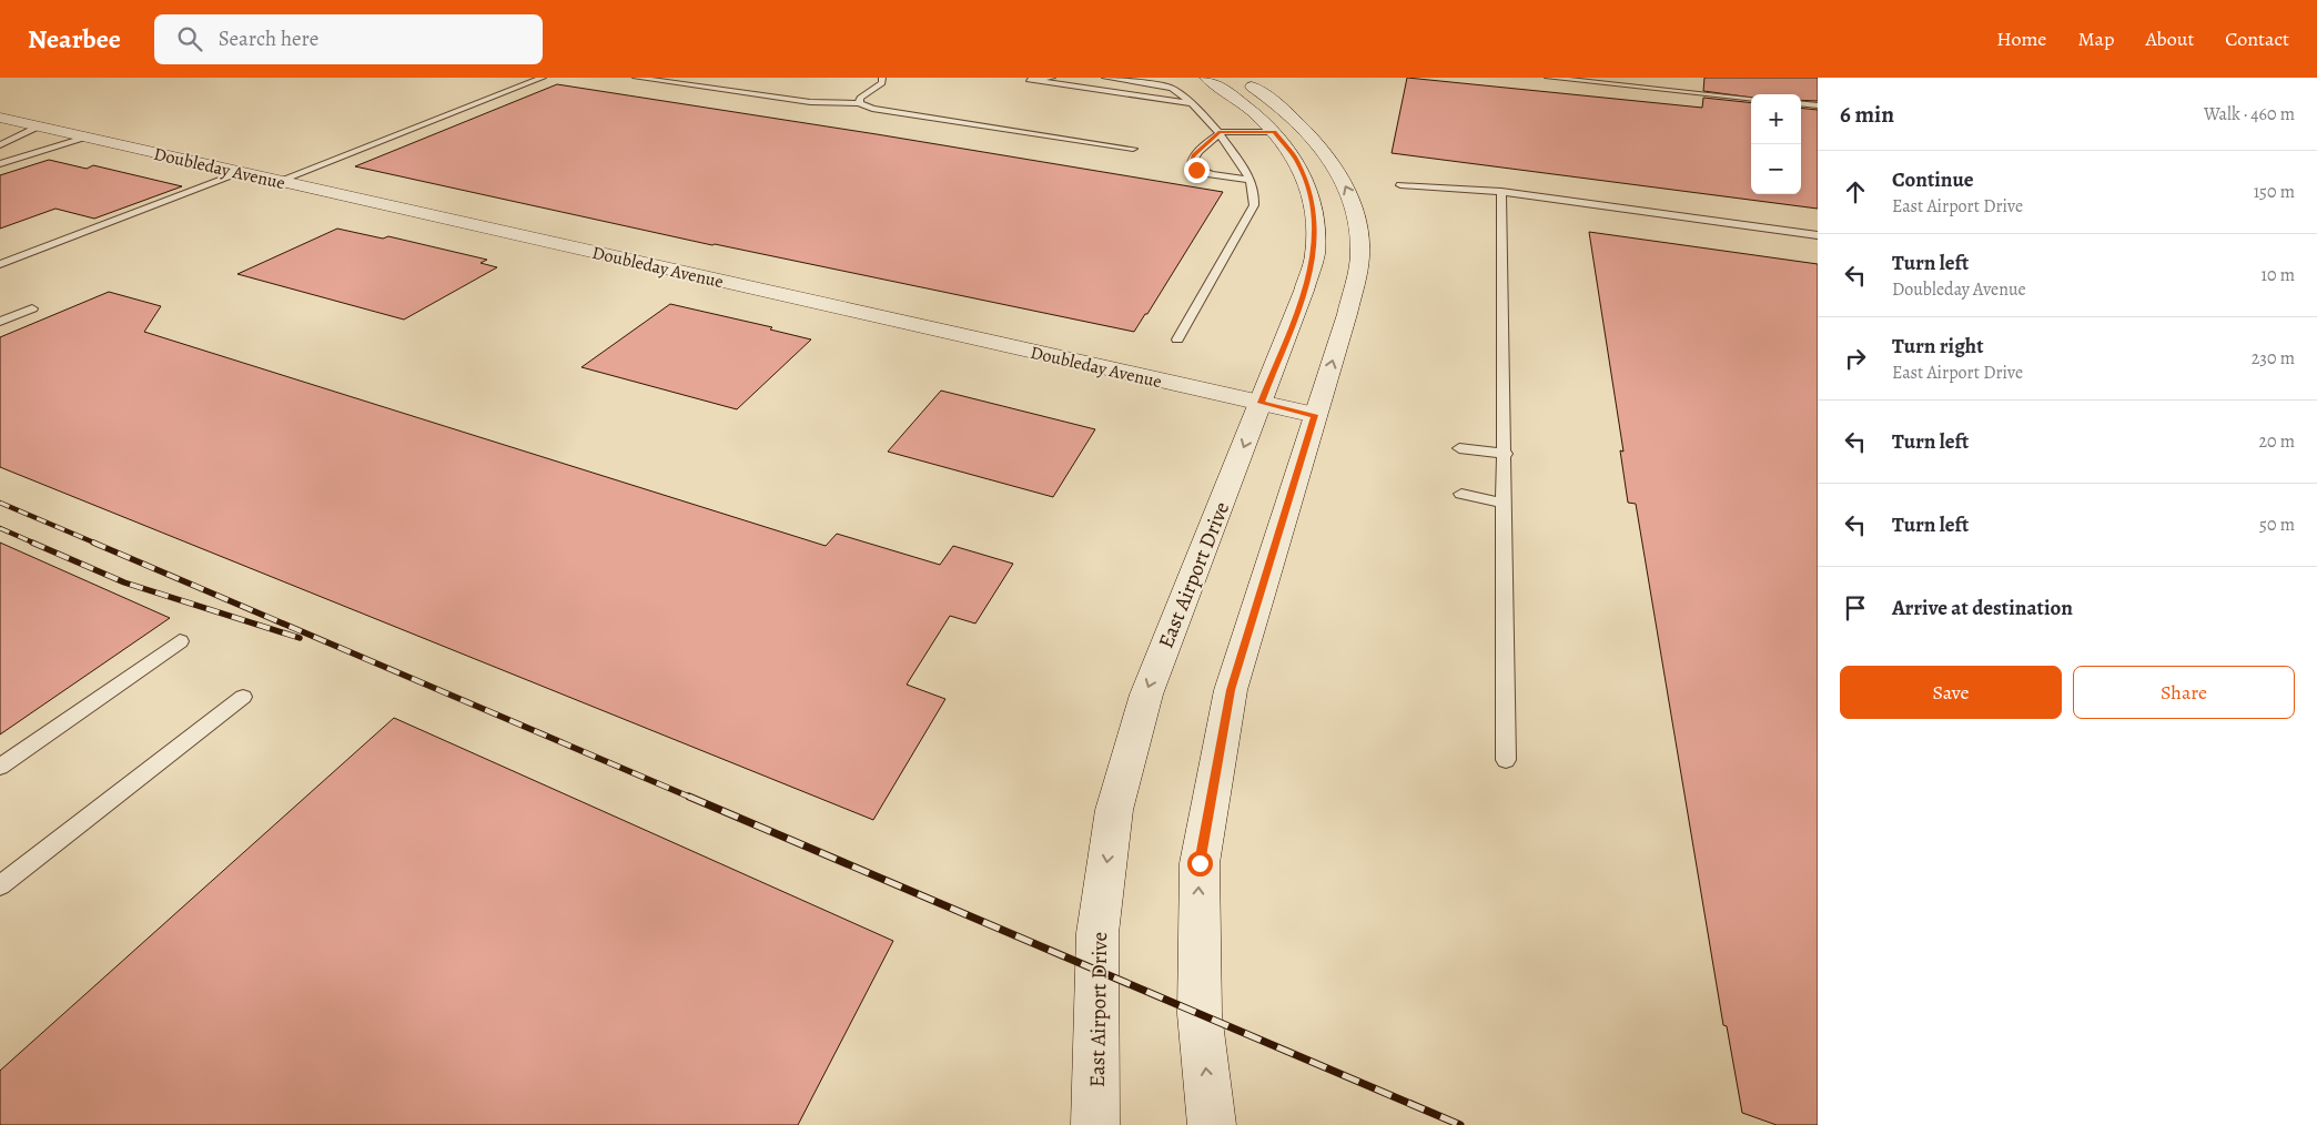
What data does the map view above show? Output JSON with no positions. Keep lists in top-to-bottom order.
{
  "streets": {
    "main road": ["Doubleday Avenue", "East Airport Drive"]
  },
  "crossings": [
    ["Doubleday Avenue", "East Airport Drive"]
  ],
  "page": {
    "header": "Nearbee",
    "search": "Search here",
    "nav": [
      "Home",
      "Map",
      "About",
      "Contact"
    ],
    "heading": ["6 min", "Walk · 460 m"],
    "map_buttons": ["+", "−"],
    "list": [
      ["Continue", "East Airport Drive", "150 m"],
      ["Turn left", "Doubleday Avenue", "10 m"],
      ["Turn right", "East Airport Drive", "230 m"],
      ["Turn left", "20 m"],
      ["Turn left", "50 m"],
      "Arrive at destination"
    ],
    "buttons": ["Save", "Share"]
  }
}
